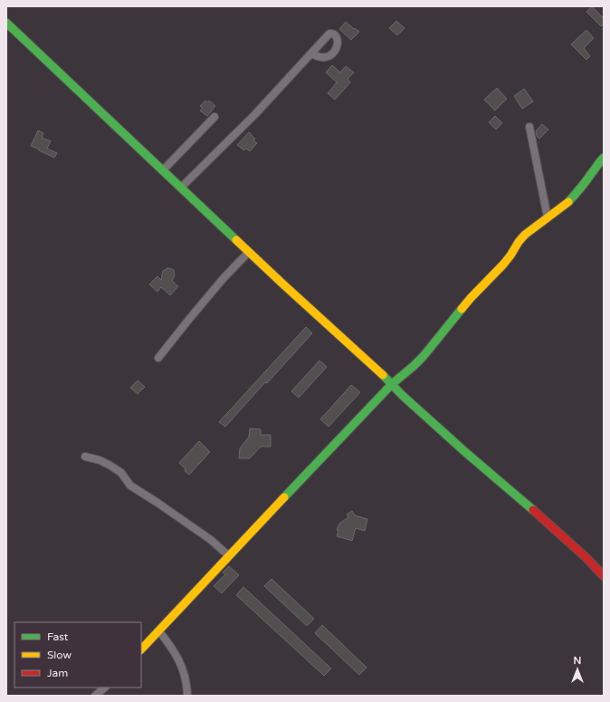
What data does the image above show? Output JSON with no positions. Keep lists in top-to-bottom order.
{
  "legend": ["Fast", "Slow", "Jam"],
  "north": "top"
}
